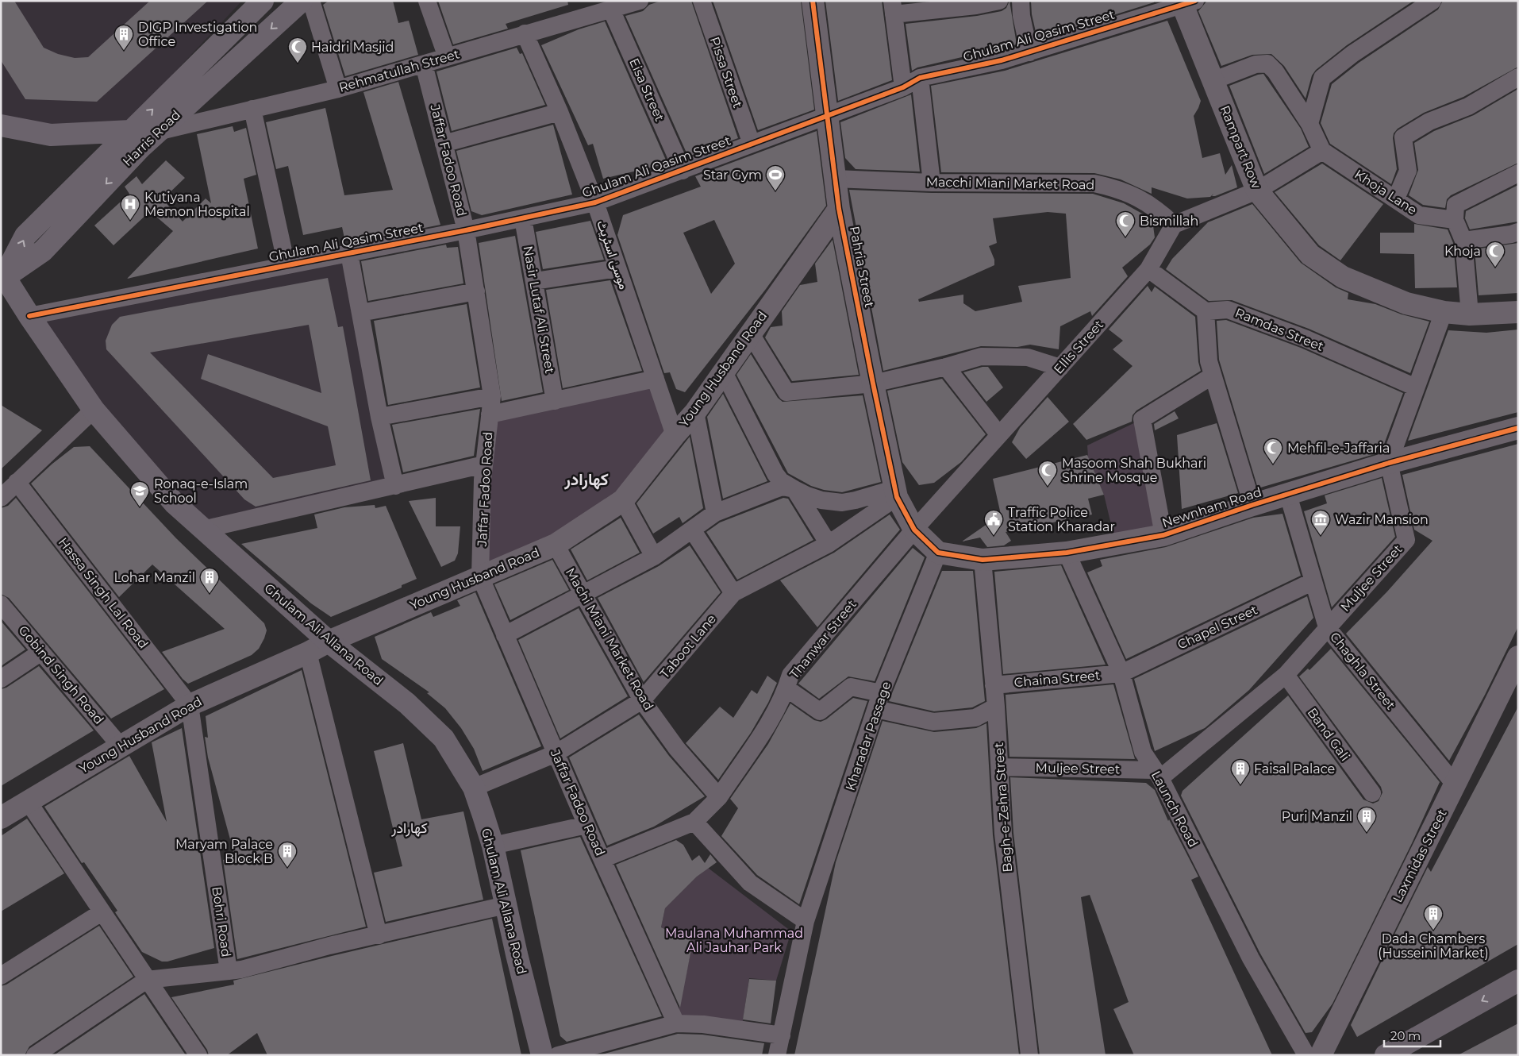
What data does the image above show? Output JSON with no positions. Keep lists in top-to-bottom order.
{
  "streets": {
    "main road": ["Harris Road", "Ghulam Ali Allana Road"],
    "street": [
      "Ghulam Ali Qasim Street",
      "Rehmatullah Street",
      "Pissa Street",
      "Eisa Street",
      "Rampart Row",
      "Jaffar Fadoo Road",
      "Macchi Miani Market Road",
      "Khoja Lane",
      "موسیٰ اسٹریٹ",
      "Pahria Street",
      "Nasir Lutaf Ali Street",
      "Ramdas Street",
      "Ellis Street",
      "Young Husband Road",
      "Newnham Road",
      "Muljee Street",
      "Hassa Singh Lal Road",
      "Chapel Street",
      "Machi Miani Market Road",
      "Thanwar Street",
      "Taboot Lane",
      "Chaghla Street",
      "Gobind Singh Road",
      "Chaina Street",
      "Band Gali",
      "Kharadar Passage",
      "Bagh-e-Zehra Street",
      "Launch Road",
      "Laxmidas Street",
      "Bohri Road"
    ]
  },
  "crossings": [
    ["Ghulam Ali Qasim Street", "Pissa Street"],
    ["Ghulam Ali Qasim Street", "Eisa Street"],
    ["Ghulam Ali Qasim Street", "Rampart Row"],
    ["Ghulam Ali Qasim Street", "Jaffar Fadoo Road"],
    ["Ghulam Ali Qasim Street", "موسیٰ اسٹریٹ"],
    ["Ghulam Ali Qasim Street", "Pahria Street"],
    ["Ghulam Ali Qasim Street", "Nasir Lutaf Ali Street"],
    ["Ghulam Ali Qasim Street", "Ghulam Ali Allana Road"],
    ["Rehmatullah Street", "Eisa Street"],
    ["Rehmatullah Street", "Harris Road"],
    ["Rehmatullah Street", "Jaffar Fadoo Road"],
    ["Rehmatullah Street", "موسیٰ اسٹریٹ"],
    ["Harris Road", "Ghulam Ali Allana Road"],
    ["Jaffar Fadoo Road", "Young Husband Road"],
    ["Jaffar Fadoo Road", "Taboot Lane"],
    ["Macchi Miani Market Road", "Pahria Street"],
    ["Macchi Miani Market Road", "Ellis Street"],
    ["موسیٰ اسٹریٹ", "Young Husband Road"],
    ["Pahria Street", "Ellis Street"],
    ["Pahria Street", "Young Husband Road"],
    ["Pahria Street", "Thanwar Street"],
    ["Pahria Street", "Taboot Lane"],
    ["Ellis Street", "Thanwar Street"],
    ["Young Husband Road", "Hassa Singh Lal Road"],
    ["Young Husband Road", "Ghulam Ali Allana Road"],
    ["Young Husband Road", "Machi Miani Market Road"],
    ["Young Husband Road", "Gobind Singh Road"],
    ["Young Husband Road", "Bohri Road"],
    ["Newnham Road", "Muljee Street"],
    ["Newnham Road", "Chaghla Street"],
    ["Newnham Road", "Kharadar Passage"],
    ["Newnham Road", "Bagh-e-Zehra Street"],
    ["Newnham Road", "Launch Road"],
    ["Muljee Street", "Chaghla Street"],
    ["Muljee Street", "Band Gali"],
    ["Muljee Street", "Bagh-e-Zehra Street"],
    ["Muljee Street", "Launch Road"],
    ["Hassa Singh Lal Road", "Bohri Road"],
    ["Chapel Street", "Chaghla Street"],
    ["Chapel Street", "Chaina Street"],
    ["Chapel Street", "Launch Road"],
    ["Ghulam Ali Allana Road", "Taboot Lane"],
    ["Machi Miani Market Road", "Thanwar Street"],
    ["Machi Miani Market Road", "Taboot Lane"],
    ["Chaghla Street", "Laxmidas Street"],
    ["Chaina Street", "Bagh-e-Zehra Street"],
    ["Chaina Street", "Launch Road"]
  ],
  "districts": ["کھارادر", "کھارادر"],
  "parks": ["Maulana Muhammad Ali Jauhar Park"],
  "places": {
    "building": [
      "DIGP Investigation Office",
      "Lohar Manzil",
      "Faisal Palace",
      "Puri Manzil",
      "Maryam Palace Block B",
      "Dada Chambers (Husseini Market)"
    ],
    "mosque": [
      "Haidri Masjid",
      "Bismillah",
      "Khoja",
      "Mehfil-e-Jaffaria",
      "Masoom Shah Bukhari Shrine Mosque"
    ],
    "sports": ["Star Gym"],
    "hospital": ["Kutiyana Memon Hospital"],
    "school or university": ["Ronaq-e-Islam School"],
    "public building": ["Traffic Police Station Kharadar"],
    "museum": ["Wazir Mansion"]
  },
  "scale_bar": "20 m"
}
